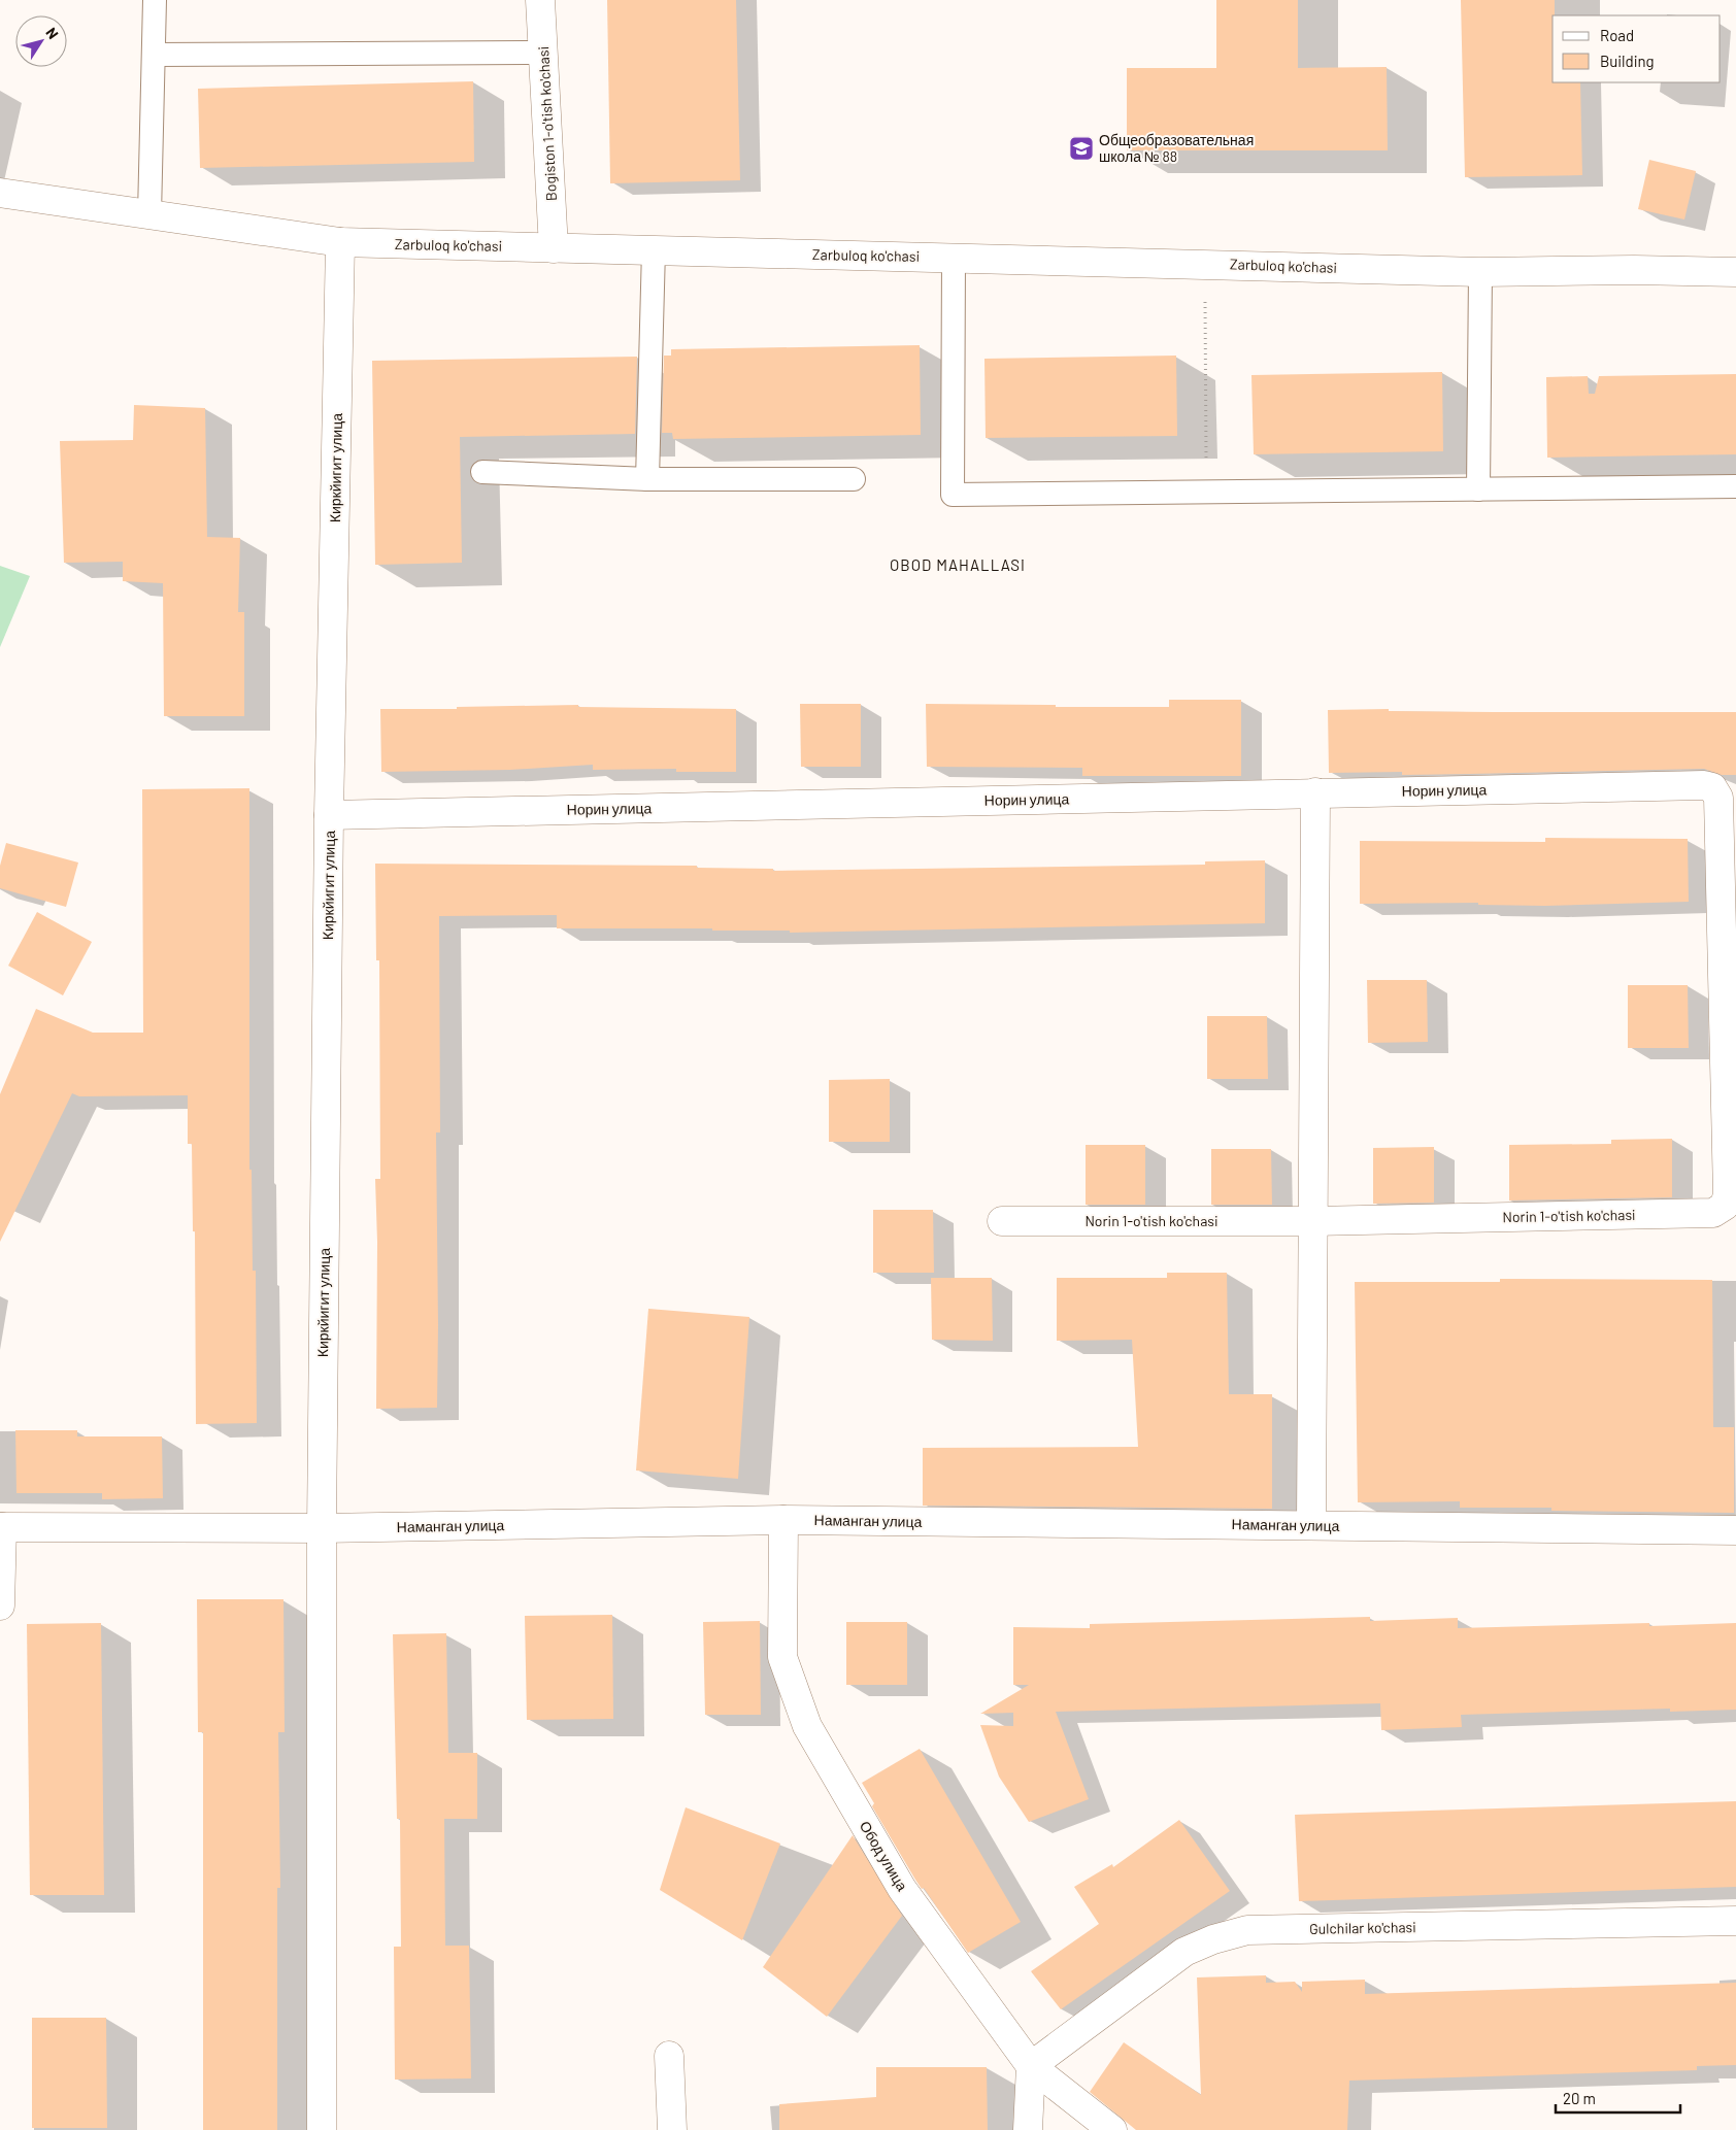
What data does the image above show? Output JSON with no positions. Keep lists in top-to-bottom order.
{
  "streets": {
    "street": [
      "Bogiston 1-o'tish ko'chasi",
      "Zarbuloq ko'chasi",
      "Киркйигит улица",
      "Норин улица",
      "Norin 1-o'tish ko'chasi",
      "Наманган улица",
      "Обод улица",
      "Gulchilar ko'chasi"
    ]
  },
  "crossings": [
    ["Bogiston 1-o'tish ko'chasi", "Zarbuloq ko'chasi"],
    ["Zarbuloq ko'chasi", "Киркйигит улица"],
    ["Киркйигит улица", "Норин улица"],
    ["Киркйигит улица", "Наманган улица"],
    ["Норин улица", "Norin 1-o'tish ko'chasi"],
    ["Наманган улица", "Обод улица"],
    ["Обод улица", "Gulchilar ko'chasi"]
  ],
  "districts": ["OBOD MAHALLASI"],
  "places": {
    "school or university": ["Общеобразовательная школа № 88"]
  },
  "legend": ["Road", "Building"],
  "scale_bar": "20 m",
  "north": "top right"
}
